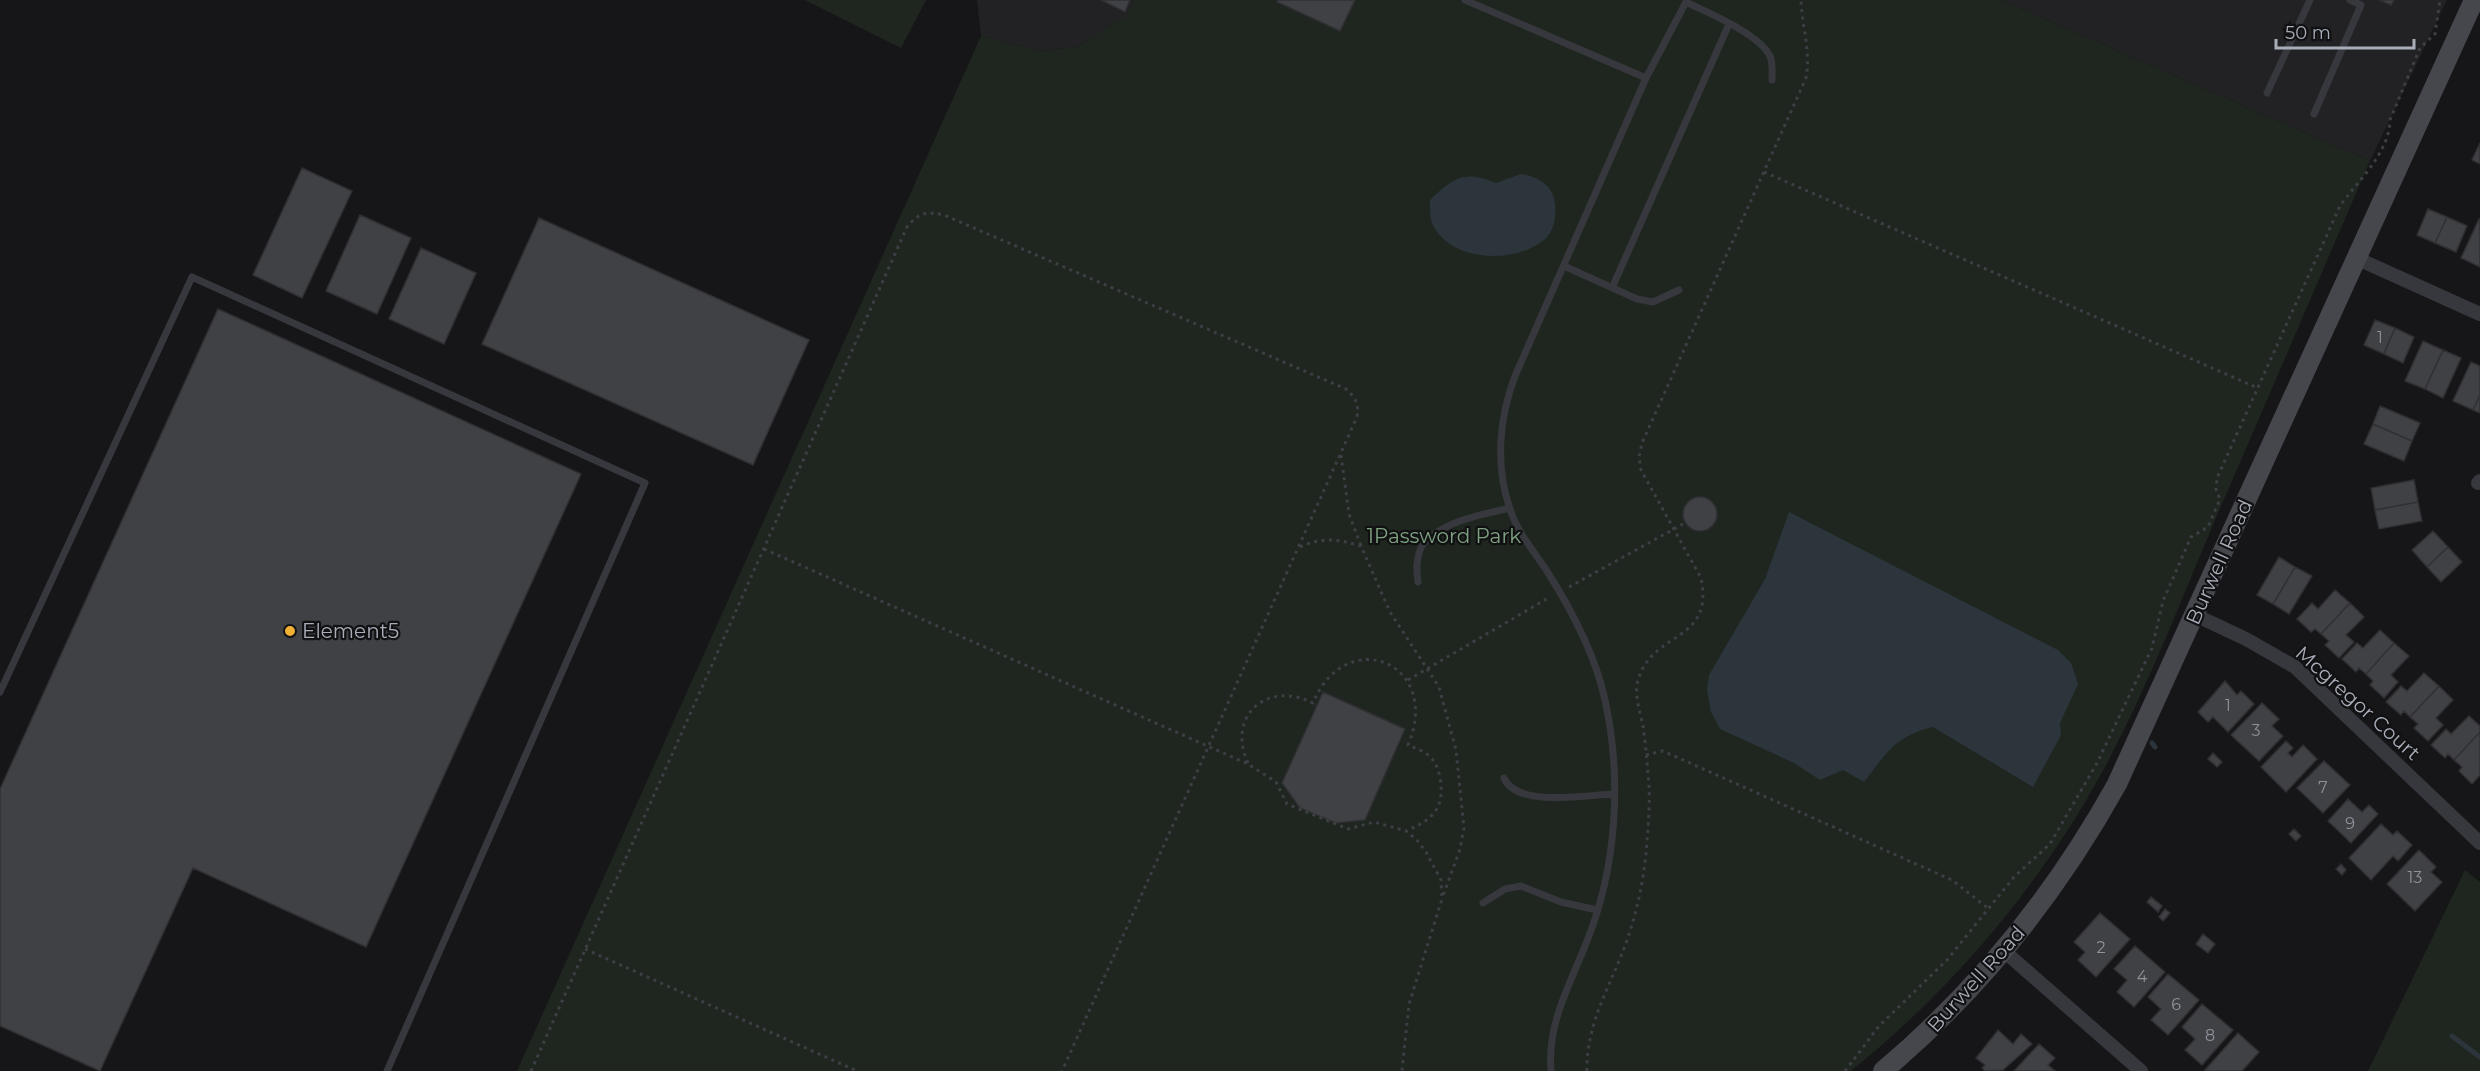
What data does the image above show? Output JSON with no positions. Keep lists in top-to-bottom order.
{
  "streets": {
    "main road": ["Burwell Road"],
    "street": ["Mcgregor Court"]
  },
  "crossings": [
    ["Burwell Road", "Mcgregor Court"]
  ],
  "parks": ["1Password Park"],
  "places": ["Element5"],
  "house_numbers": [
    "1",
    "1",
    "3",
    "7",
    "9",
    "13",
    "2",
    "4",
    "6",
    "8"
  ],
  "scale_bar": "50 m"
}
